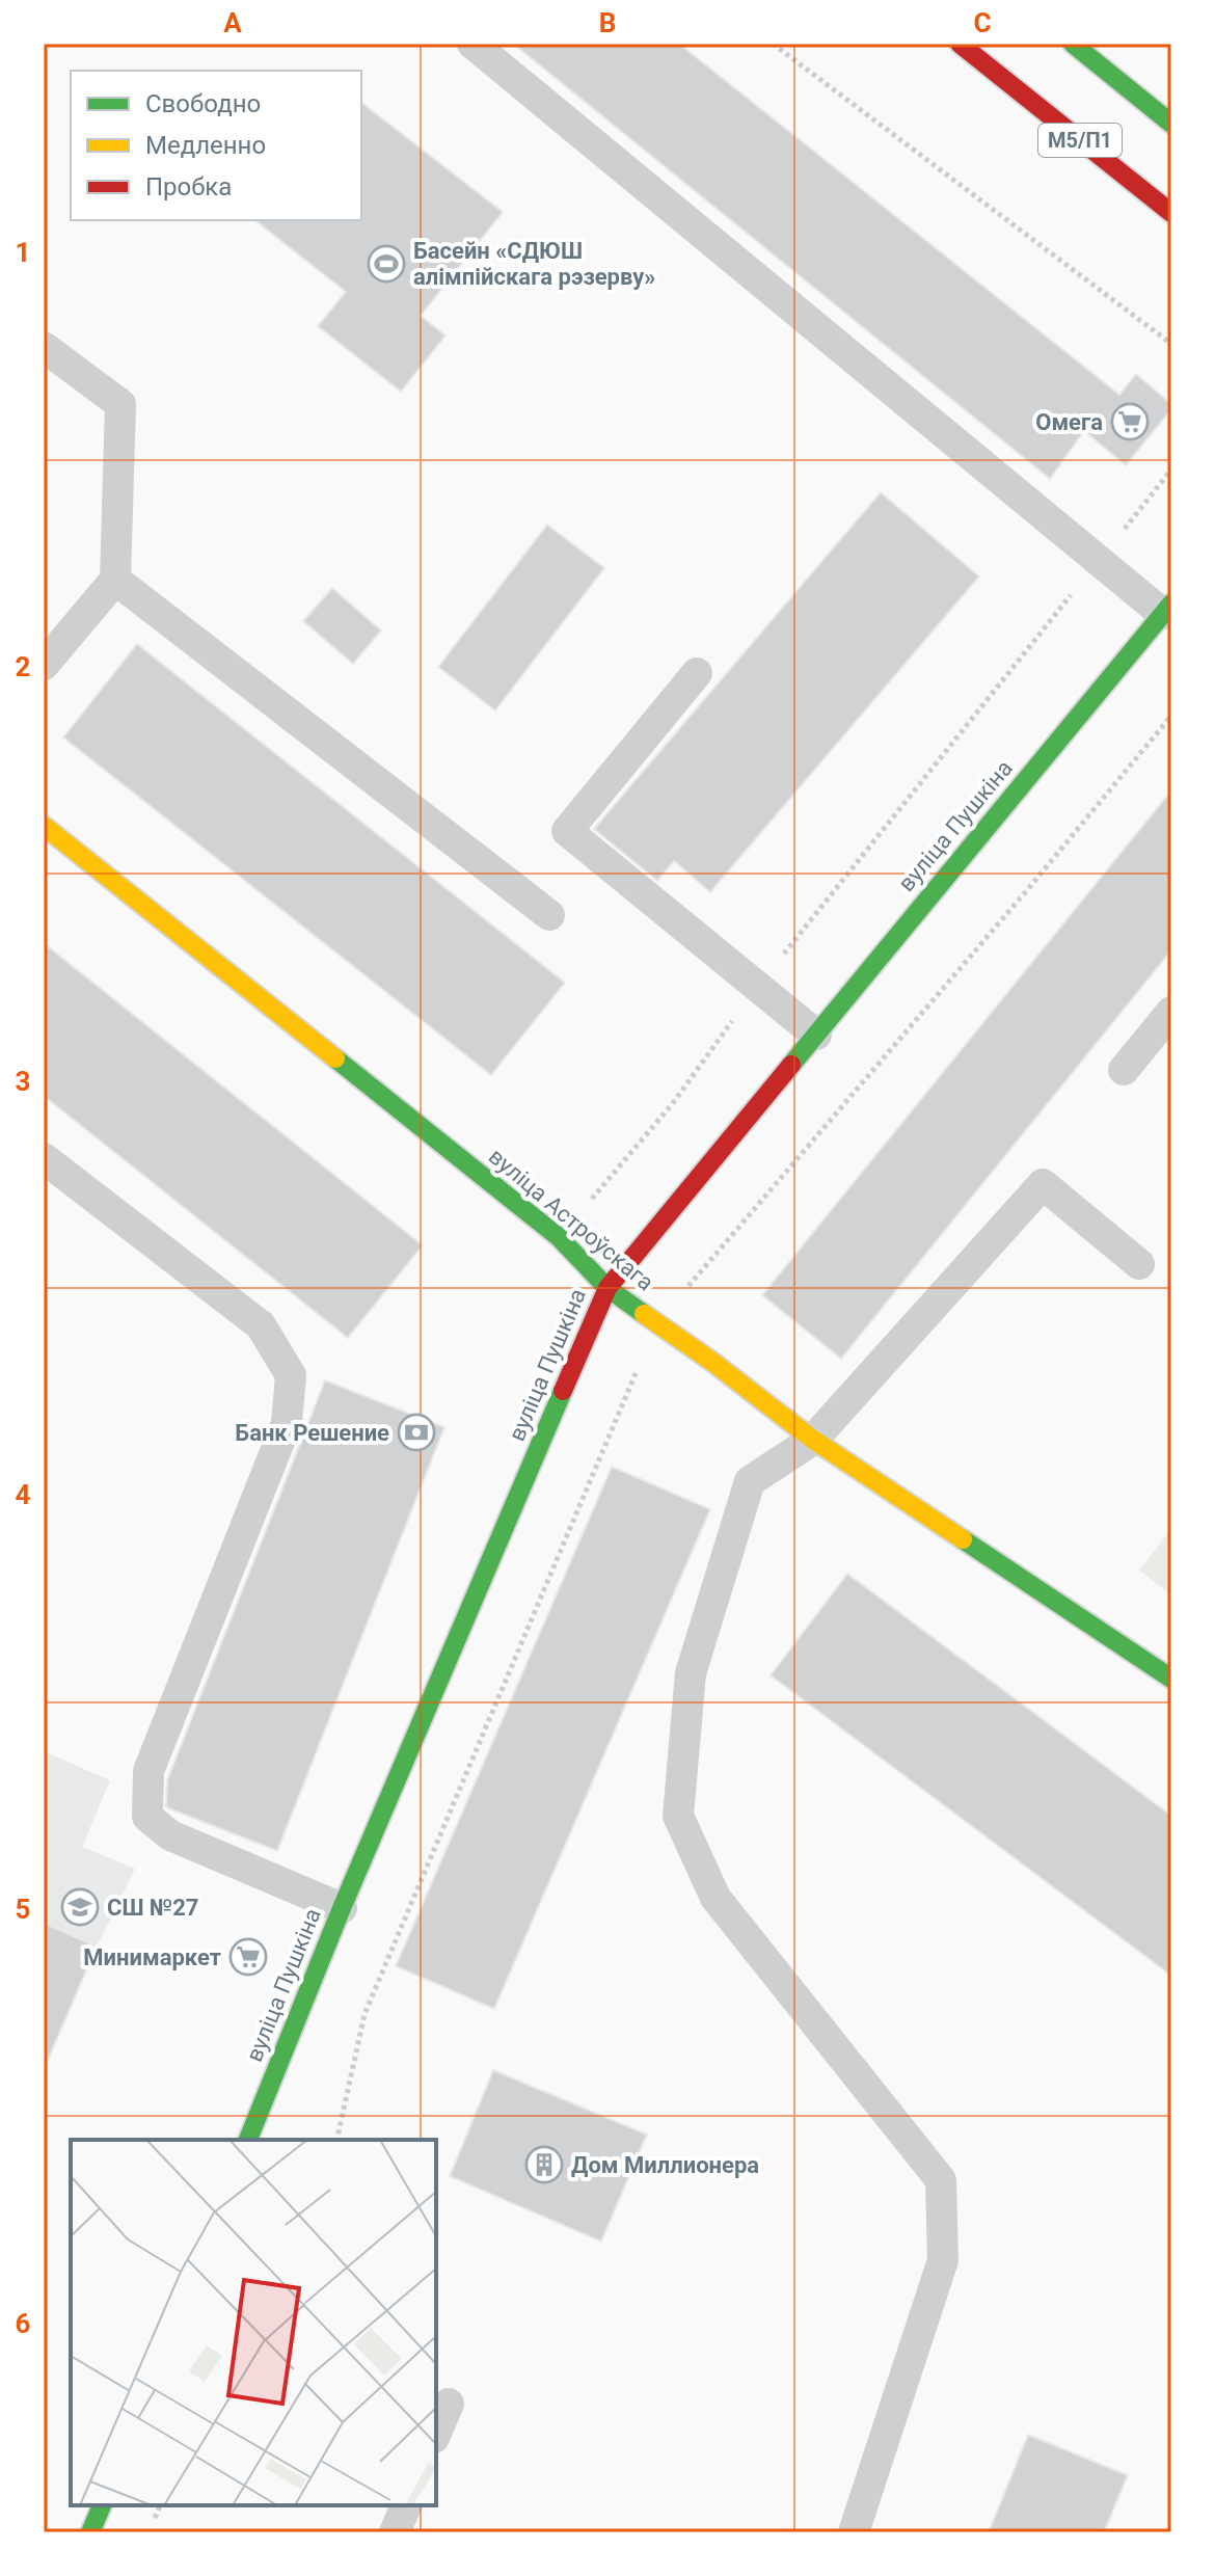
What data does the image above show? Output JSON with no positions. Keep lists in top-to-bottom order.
{
  "streets": {
    "main road": ["М5/П1", "вуліца Пушкіна", "вуліца Астроўскага"]
  },
  "crossings": [
    ["вуліца Пушкіна", "вуліца Астроўскага"]
  ],
  "places": {
    "sports": ["Басейн «СДЮШ алімпійскага рэзерву»"],
    "supermarket": ["Омега", "Минимаркет"],
    "bank": ["Банк Решение"],
    "school or university": ["СШ №27"],
    "building": ["Дом Миллионера"]
  },
  "legend": ["Свободно", "Медленно", "Пробка"],
  "grid": {
    "columns": ["A", "B", "C"],
    "rows": [
      "1",
      "2",
      "3",
      "4",
      "5",
      "6"
    ]
  }
}
